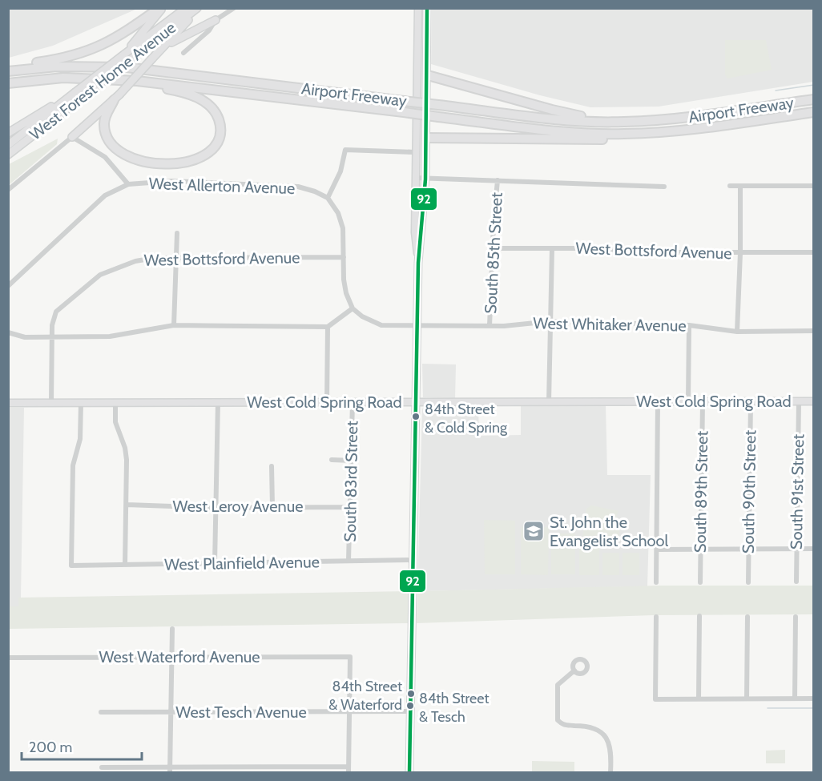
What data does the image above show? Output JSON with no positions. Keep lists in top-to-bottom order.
{
  "streets": {
    "highway": ["Airport Freeway"],
    "main road": ["West Forest Home Avenue"],
    "street": [
      "West Allerton Avenue",
      "West Bottsford Avenue",
      "South 85th Street",
      "West Whitaker Avenue",
      "West Cold Spring Road",
      "South 83rd Street",
      "South 89th Street",
      "South 90th Street",
      "South 91st Street",
      "West Leroy Avenue",
      "West Plainfield Avenue",
      "West Waterford Avenue",
      "West Tesch Avenue"
    ]
  },
  "crossings": [
    ["West Bottsford Avenue", "South 85th Street"],
    ["West Bottsford Avenue", "West Cold Spring Road"],
    ["South 85th Street", "West Whitaker Avenue"],
    ["West Cold Spring Road", "South 83rd Street"],
    ["West Cold Spring Road", "South 89th Street"],
    ["West Cold Spring Road", "South 90th Street"],
    ["West Cold Spring Road", "South 91st Street"],
    ["West Cold Spring Road", "West Plainfield Avenue"],
    ["South 83rd Street", "West Leroy Avenue"],
    ["South 83rd Street", "West Plainfield Avenue"],
    ["West Waterford Avenue", "West Tesch Avenue"]
  ],
  "places": {
    "other": ["84th Street & Cold Spring", "84th Street & Waterford", "84th Street & Tesch"],
    "school or university": ["St. John the Evangelist School"]
  },
  "lines": ["transit line 92"],
  "scale_bar": "200 m"
}
